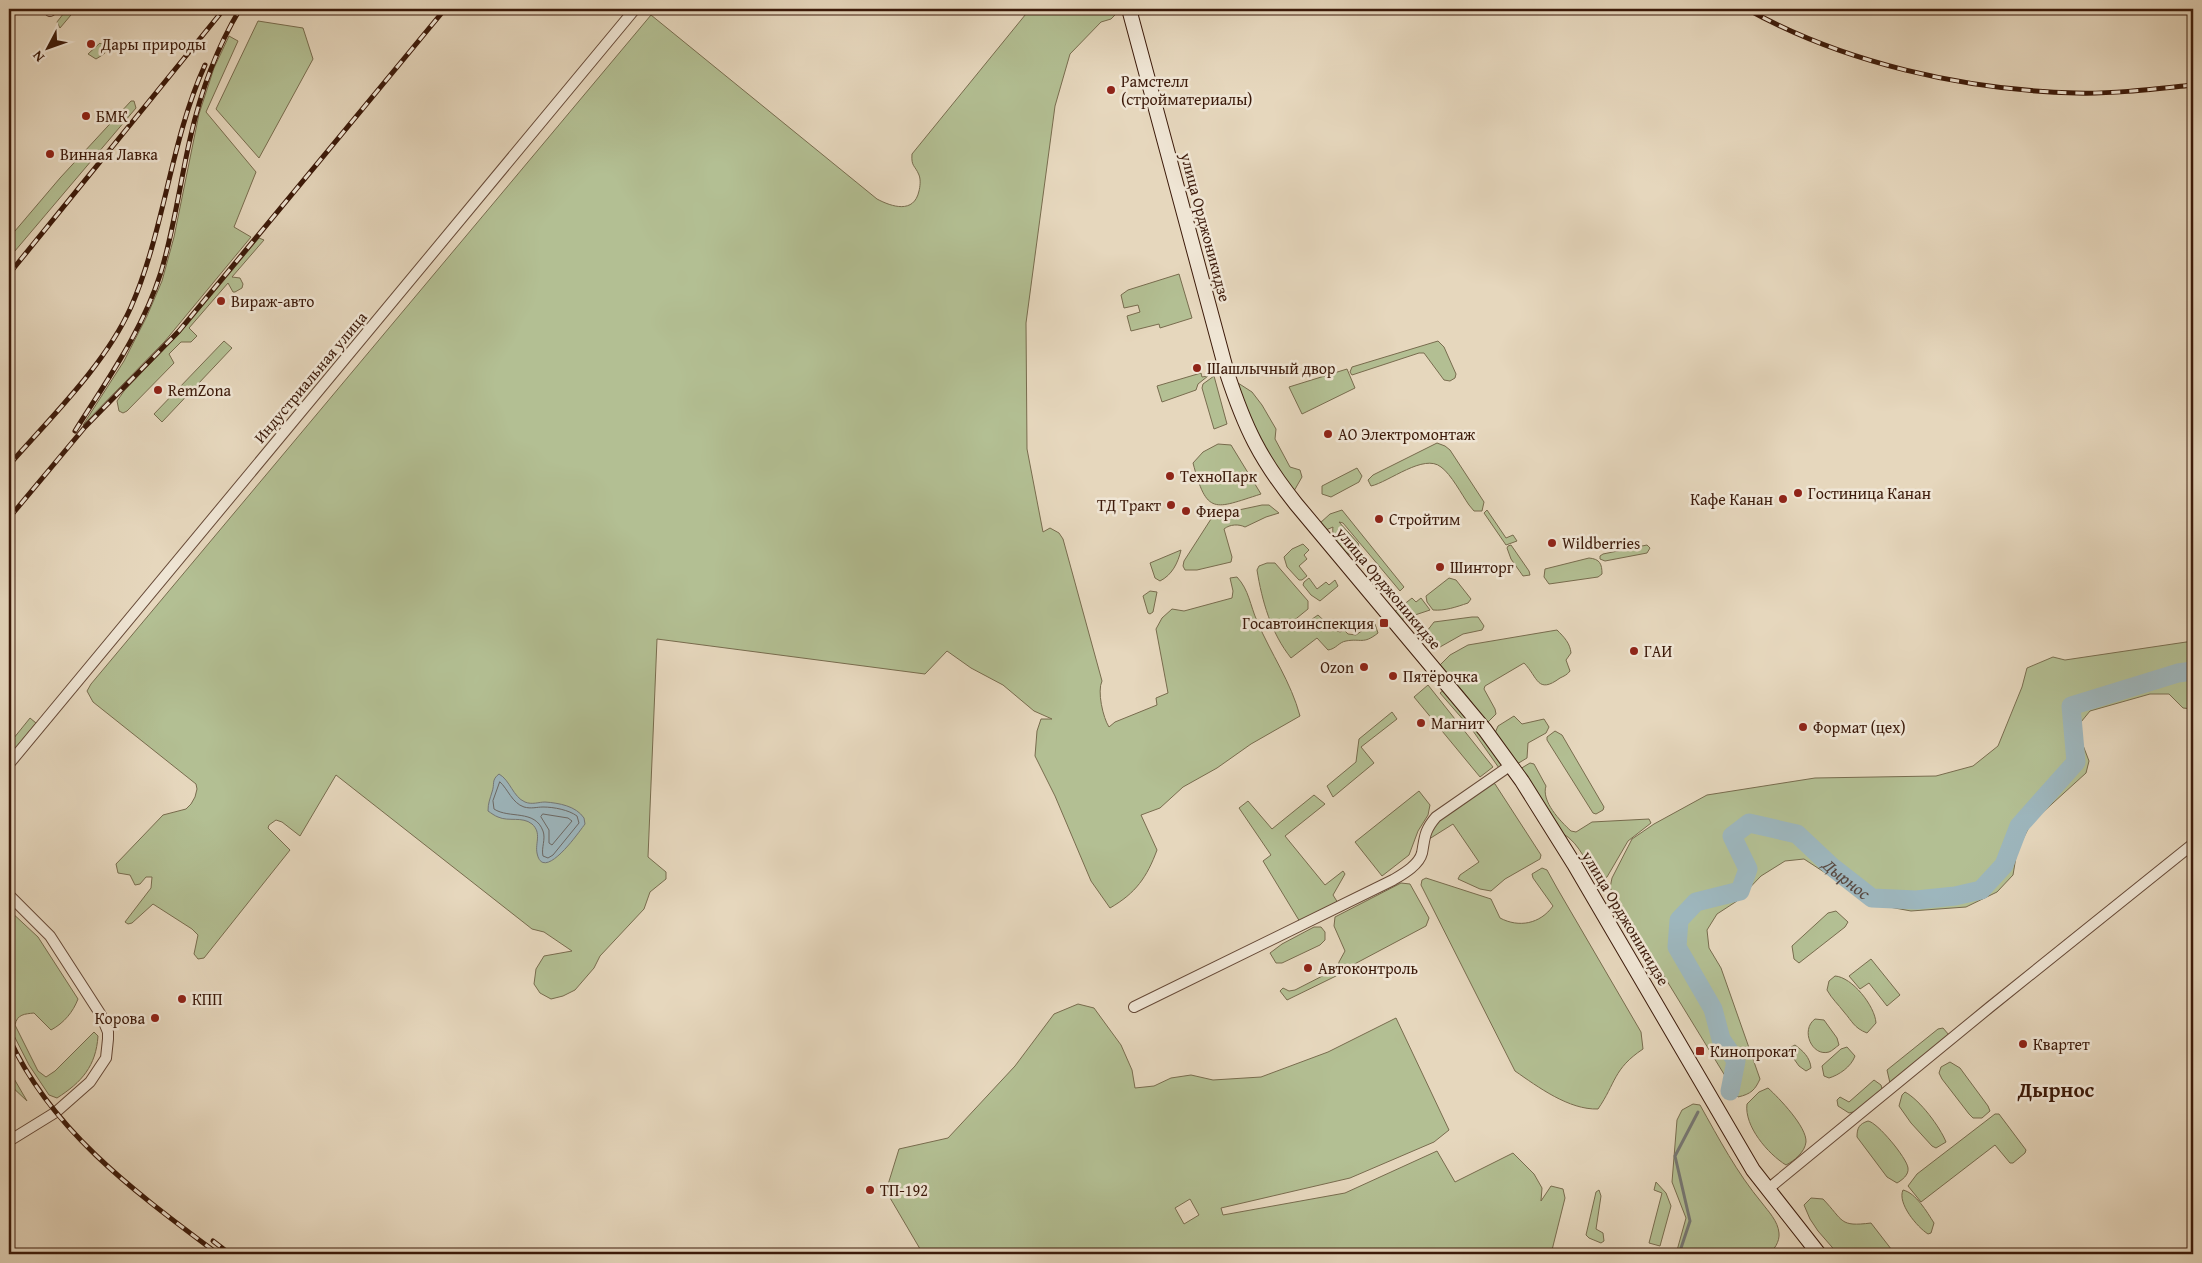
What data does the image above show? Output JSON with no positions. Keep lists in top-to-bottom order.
{
  "streets": {
    "main road": ["улица Орджоникидзе"],
    "street": ["Индустриальная улица"]
  },
  "districts": ["Дырнос"],
  "water": ["Дырнос"],
  "places": {
    "other": [
      "Дары природы",
      "Рамстелл (стройматериалы)",
      "БМК",
      "Винная Лавка",
      "Вираж-авто",
      "Шашлычный двор",
      "RemZona",
      "АО Электромонтаж",
      "ТехноПарк",
      "Гостиница Канан",
      "Кафе Канан",
      "ТД Тракт",
      "Фиера",
      "Стройтим",
      "Wildberries",
      "Шинторг",
      "ГАИ",
      "Ozon",
      "Пятёрочка",
      "Магнит",
      "Формат (цех)",
      "Автоконтроль",
      "КПП",
      "Корова",
      "Квартет",
      "ТП-192"
    ],
    "transit": ["Госавтоинспекция", "Кинопрокат"]
  },
  "north": "bottom left"
}
